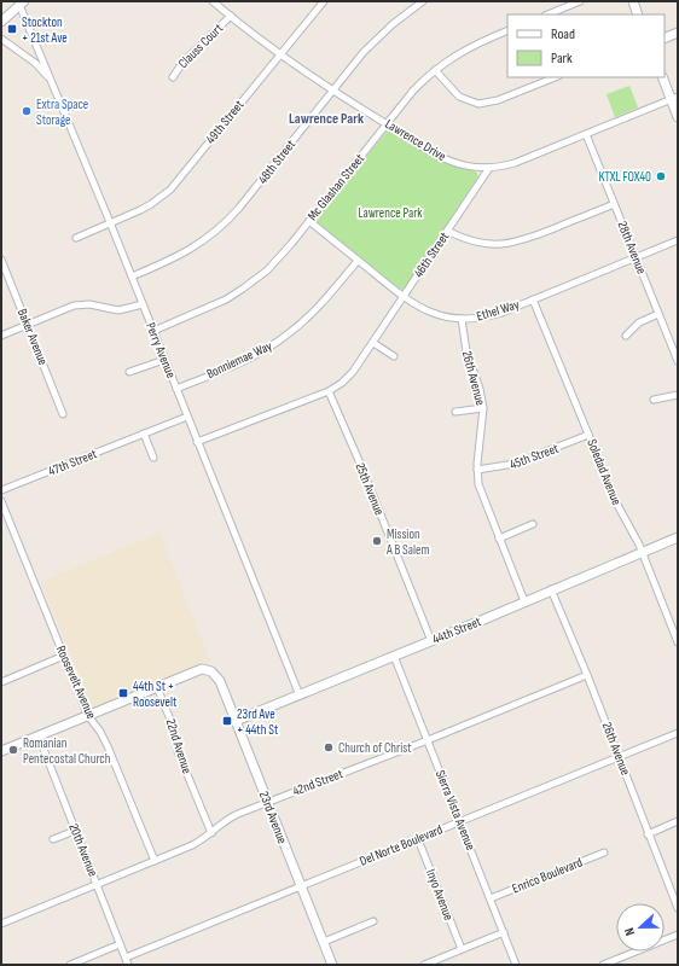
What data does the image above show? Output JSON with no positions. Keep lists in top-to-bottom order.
{
  "streets": {
    "street": [
      "Clauss Court",
      "49th Street",
      "Lawrence Drive",
      "48th Street",
      "Mc Glashan Street",
      "28th Avenue",
      "46th Street",
      "Ethel Way",
      "Baker Avenue",
      "Perry Avenue",
      "Bonniemae Way",
      "26th Avenue",
      "45th Street",
      "47th Street",
      "Soledad Avenue",
      "25th Avenue",
      "44th Street",
      "Roosevelt Avenue",
      "22nd Avenue",
      "42nd Street",
      "Sierra Vista Avenue",
      "23rd Avenue",
      "Del Norte Boulevard",
      "20th Avenue",
      "Enrico Boulevard",
      "Inyo Avenue"
    ]
  },
  "crossings": [
    ["Clauss Court", "Lawrence Drive"],
    ["49th Street", "Lawrence Drive"],
    ["49th Street", "Perry Avenue"],
    ["Lawrence Drive", "48th Street"],
    ["Lawrence Drive", "Mc Glashan Street"],
    ["Lawrence Drive", "28th Avenue"],
    ["Lawrence Drive", "46th Street"],
    ["48th Street", "Perry Avenue"],
    ["Mc Glashan Street", "Ethel Way"],
    ["Mc Glashan Street", "Perry Avenue"],
    ["28th Avenue", "Ethel Way"],
    ["46th Street", "Ethel Way"],
    ["46th Street", "Perry Avenue"],
    ["46th Street", "25th Avenue"],
    ["Ethel Way", "Bonniemae Way"],
    ["Ethel Way", "26th Avenue"],
    ["Ethel Way", "Soledad Avenue"],
    ["Perry Avenue", "Bonniemae Way"],
    ["Perry Avenue", "47th Street"],
    ["Perry Avenue", "44th Street"],
    ["26th Avenue", "45th Street"],
    ["26th Avenue", "44th Street"],
    ["26th Avenue", "42nd Street"],
    ["26th Avenue", "Del Norte Boulevard"],
    ["45th Street", "Soledad Avenue"],
    ["Soledad Avenue", "44th Street"],
    ["25th Avenue", "44th Street"],
    ["44th Street", "Sierra Vista Avenue"],
    ["44th Street", "23rd Avenue"],
    ["Roosevelt Avenue", "42nd Street"],
    ["22nd Avenue", "42nd Street"],
    ["22nd Avenue", "23rd Avenue"],
    ["42nd Street", "Sierra Vista Avenue"],
    ["42nd Street", "23rd Avenue"],
    ["42nd Street", "20th Avenue"],
    ["Sierra Vista Avenue", "Del Norte Boulevard"],
    ["Sierra Vista Avenue", "Enrico Boulevard"],
    ["23rd Avenue", "Del Norte Boulevard"],
    ["Del Norte Boulevard", "20th Avenue"],
    ["Del Norte Boulevard", "Inyo Avenue"]
  ],
  "districts": ["Lawrence Park"],
  "parks": ["Lawrence Park"],
  "places": {
    "transit": ["Stockton + 21st Ave", "44th St + Roosevelt", "23rd Ave + 44th St"],
    "other": [
      "Extra Space Storage",
      "KTXL FOX40",
      "Mission A B Salem",
      "Church of Christ",
      "Romanian Pentecostal Church"
    ]
  },
  "legend": ["Road", "Park"],
  "north": "left"
}
